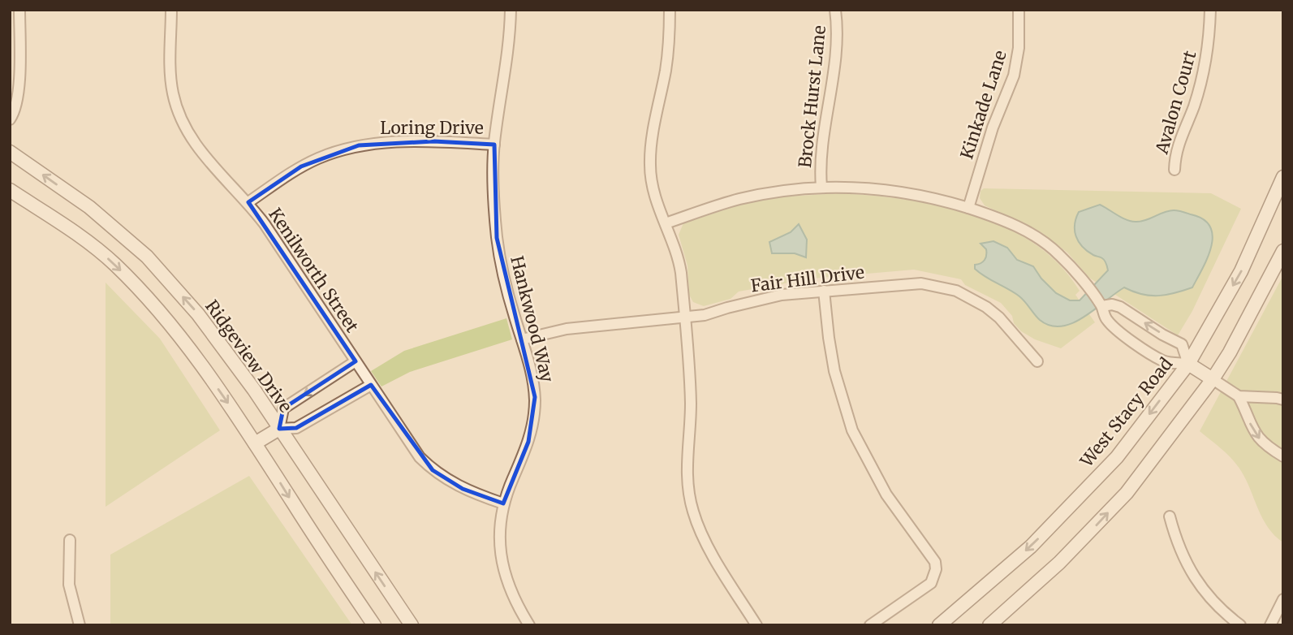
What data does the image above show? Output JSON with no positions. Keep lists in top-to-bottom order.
{
  "streets": {
    "main road": ["Ridgeview Drive", "West Stacy Road"],
    "street": [
      "Brock Hurst Lane",
      "Avalon Court",
      "Kinkade Lane",
      "Loring Drive",
      "Kenilworth Street",
      "Fair Hill Drive",
      "Hankwood Way"
    ]
  },
  "crossings": [
    ["Loring Drive", "Kenilworth Street"],
    ["Loring Drive", "Hankwood Way"],
    ["Kenilworth Street", "Hankwood Way"],
    ["Fair Hill Drive", "Hankwood Way"]
  ]
}
